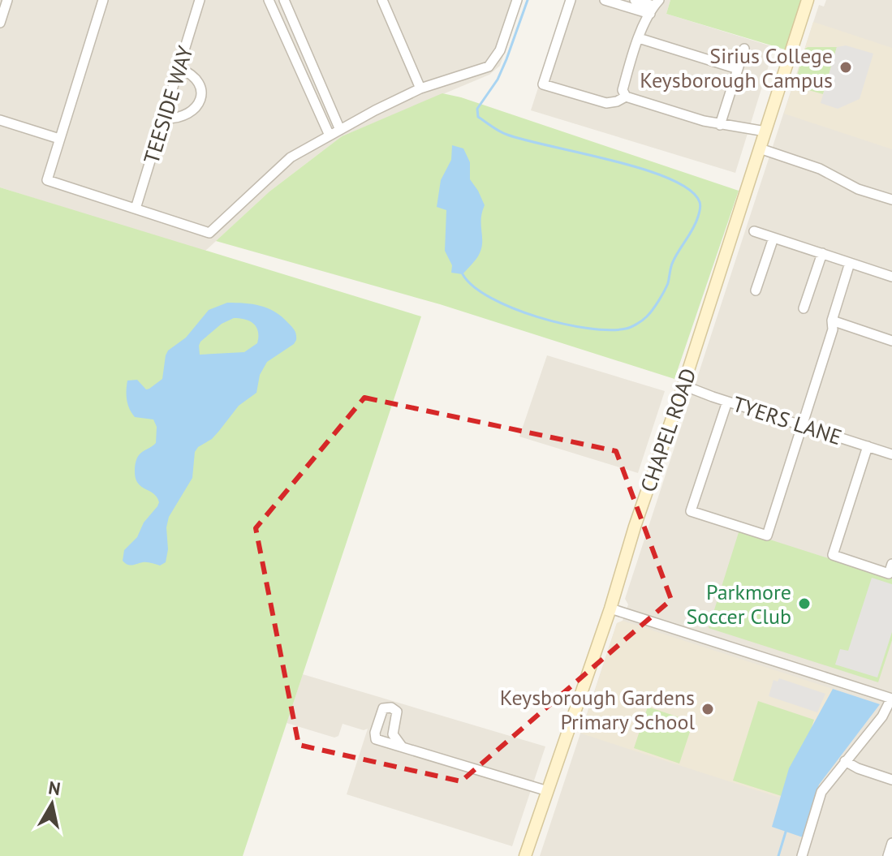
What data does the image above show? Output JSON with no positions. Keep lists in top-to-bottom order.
{
  "streets": {
    "main road": ["CHAPEL ROAD"],
    "street": ["TEESIDE WAY", "TYERS LANE"]
  },
  "crossings": [
    ["TYERS LANE", "CHAPEL ROAD"]
  ],
  "places": ["Sirius College Keysborough Campus", "Parkmore Soccer Club", "Keysborough Gardens Primary School"],
  "north": "top"
}
